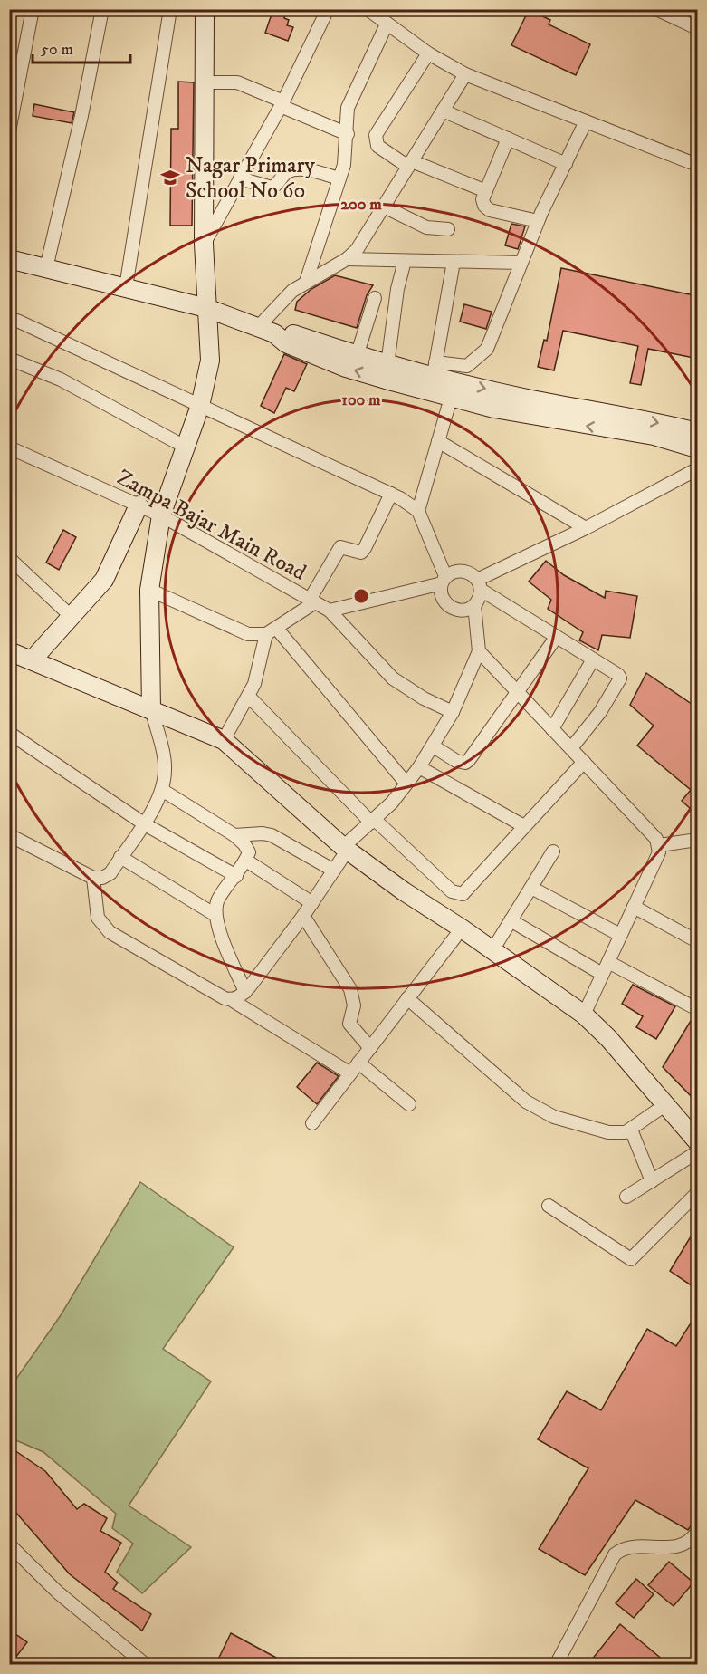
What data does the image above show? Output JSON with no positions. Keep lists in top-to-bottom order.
{
  "streets": {
    "street": ["Zampa Bajar Main Road"]
  },
  "places": {
    "school or university": ["Nagar Primary School No 60"]
  },
  "scale_bar": "50 m",
  "rings": ["200 m", "100 m"]
}
